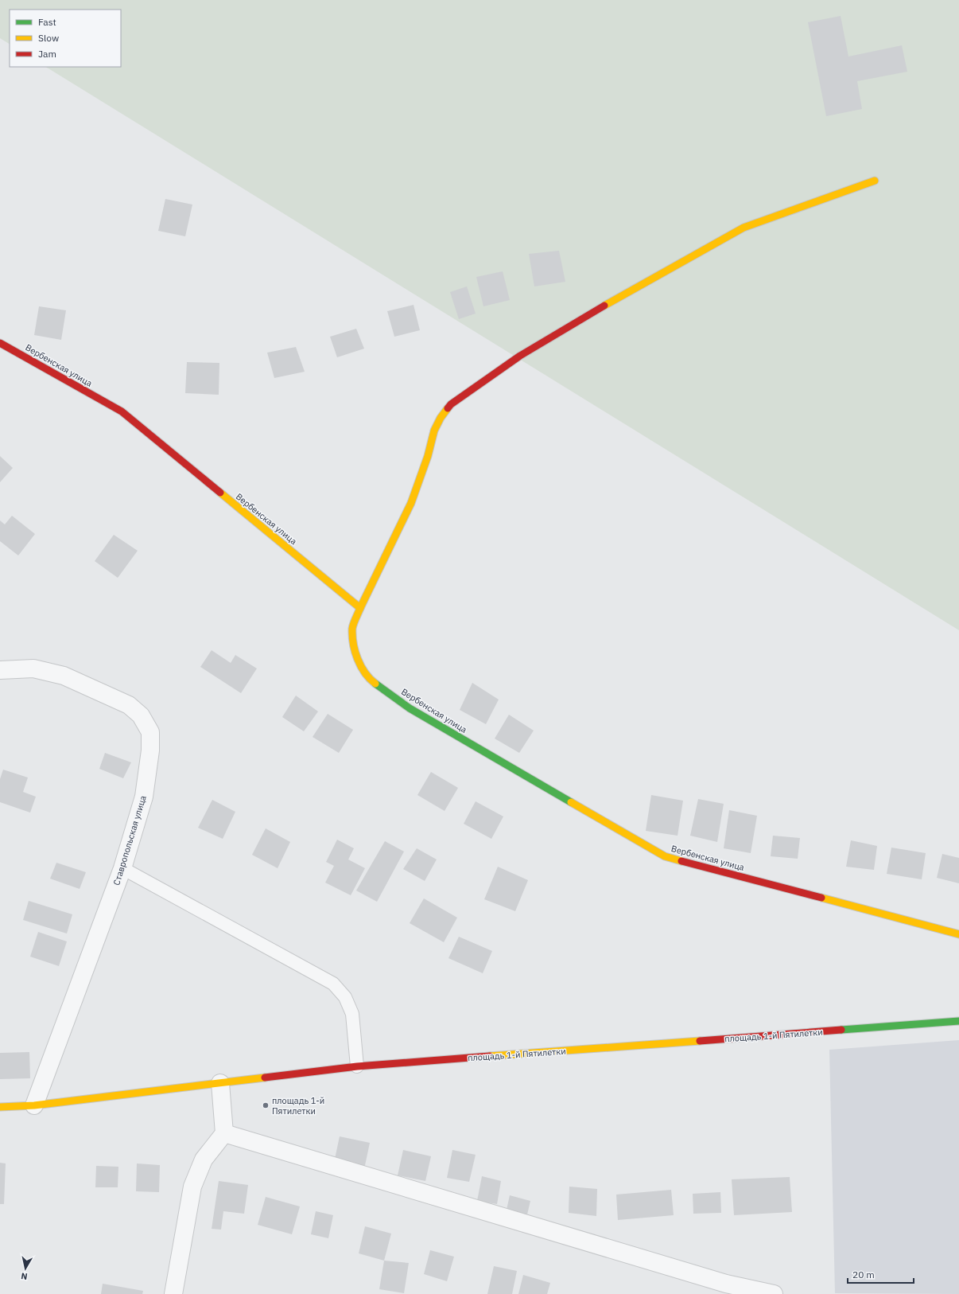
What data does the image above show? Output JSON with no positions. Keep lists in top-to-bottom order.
{
  "streets": {
    "street": ["Вербенская улица", "Ставропольская улица", "площадь 1-й Пятилетки"]
  },
  "crossings": [
    ["Ставропольская улица", "площадь 1-й Пятилетки"]
  ],
  "places": ["площадь 1-й Пятилетки"],
  "legend": ["Fast", "Slow", "Jam"],
  "scale_bar": "20 m",
  "north": "bottom"
}
